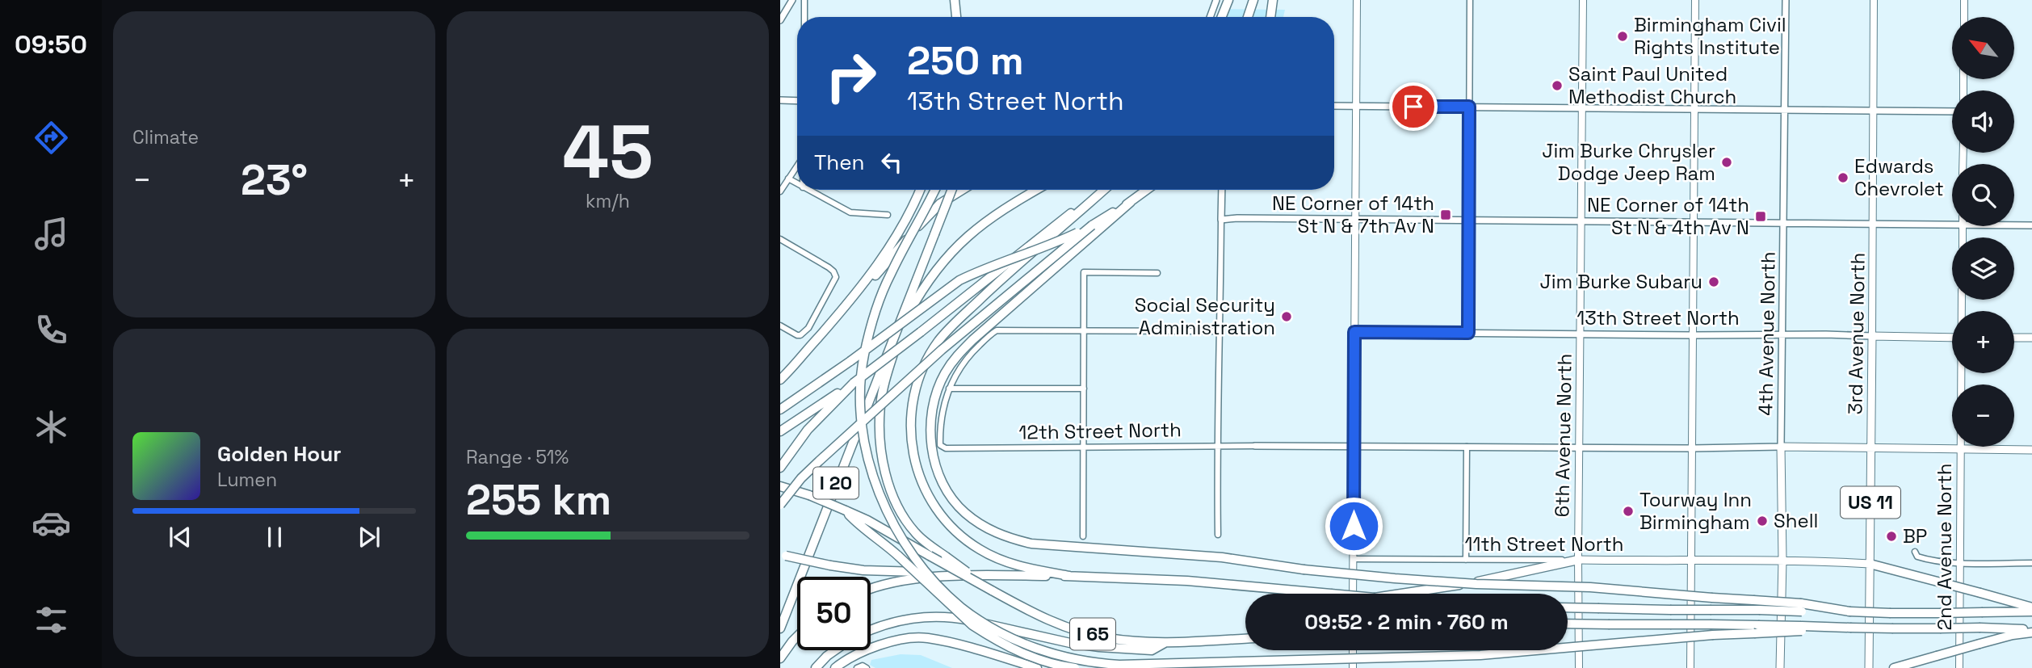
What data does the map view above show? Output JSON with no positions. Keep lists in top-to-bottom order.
{
  "streets": {
    "highway": ["I 20", "I 65"],
    "main road": [
      "13th Street North",
      "4th Avenue North",
      "3rd Avenue North",
      "6th Avenue North",
      "US 11",
      "11th Street North",
      "2nd Avenue North"
    ],
    "street": ["12th Street North"]
  },
  "crossings": [
    ["13th Street North", "4th Avenue North"],
    ["13th Street North", "3rd Avenue North"],
    ["13th Street North", "6th Avenue North"],
    ["4th Avenue North", "11th Street North"],
    ["3rd Avenue North", "11th Street North"],
    ["6th Avenue North", "11th Street North"]
  ],
  "places": {
    "other": [
      "Birmingham Civil Rights Institute",
      "Saint Paul United Methodist Church",
      "Jim Burke Chrysler Dodge Jeep Ram",
      "Edwards Chevrolet",
      "Jim Burke Subaru",
      "Social Security Administration",
      "Tourway Inn Birmingham",
      "Shell",
      "BP"
    ],
    "transit": ["NE Corner of 14th St N & 7th Av N", "NE Corner of 14th St N & 4th Av N"]
  },
  "north": "top left",
  "page": {
    "tabs": "09:50",
    "tile": [
      "Climate",
      ["45", "km/h"],
      ["Range · 51%", "255 km"]
    ],
    "map_buttons": ["+", "−"],
    "turn": ["250 m", "13th Street North"],
    "then": "Then",
    "heat": ["−", "23°", "+"],
    "song": ["Golden Hour", "Lumen"],
    "limit": "50",
    "trip": "09:52 · 2 min · 760 m"
  }
}
